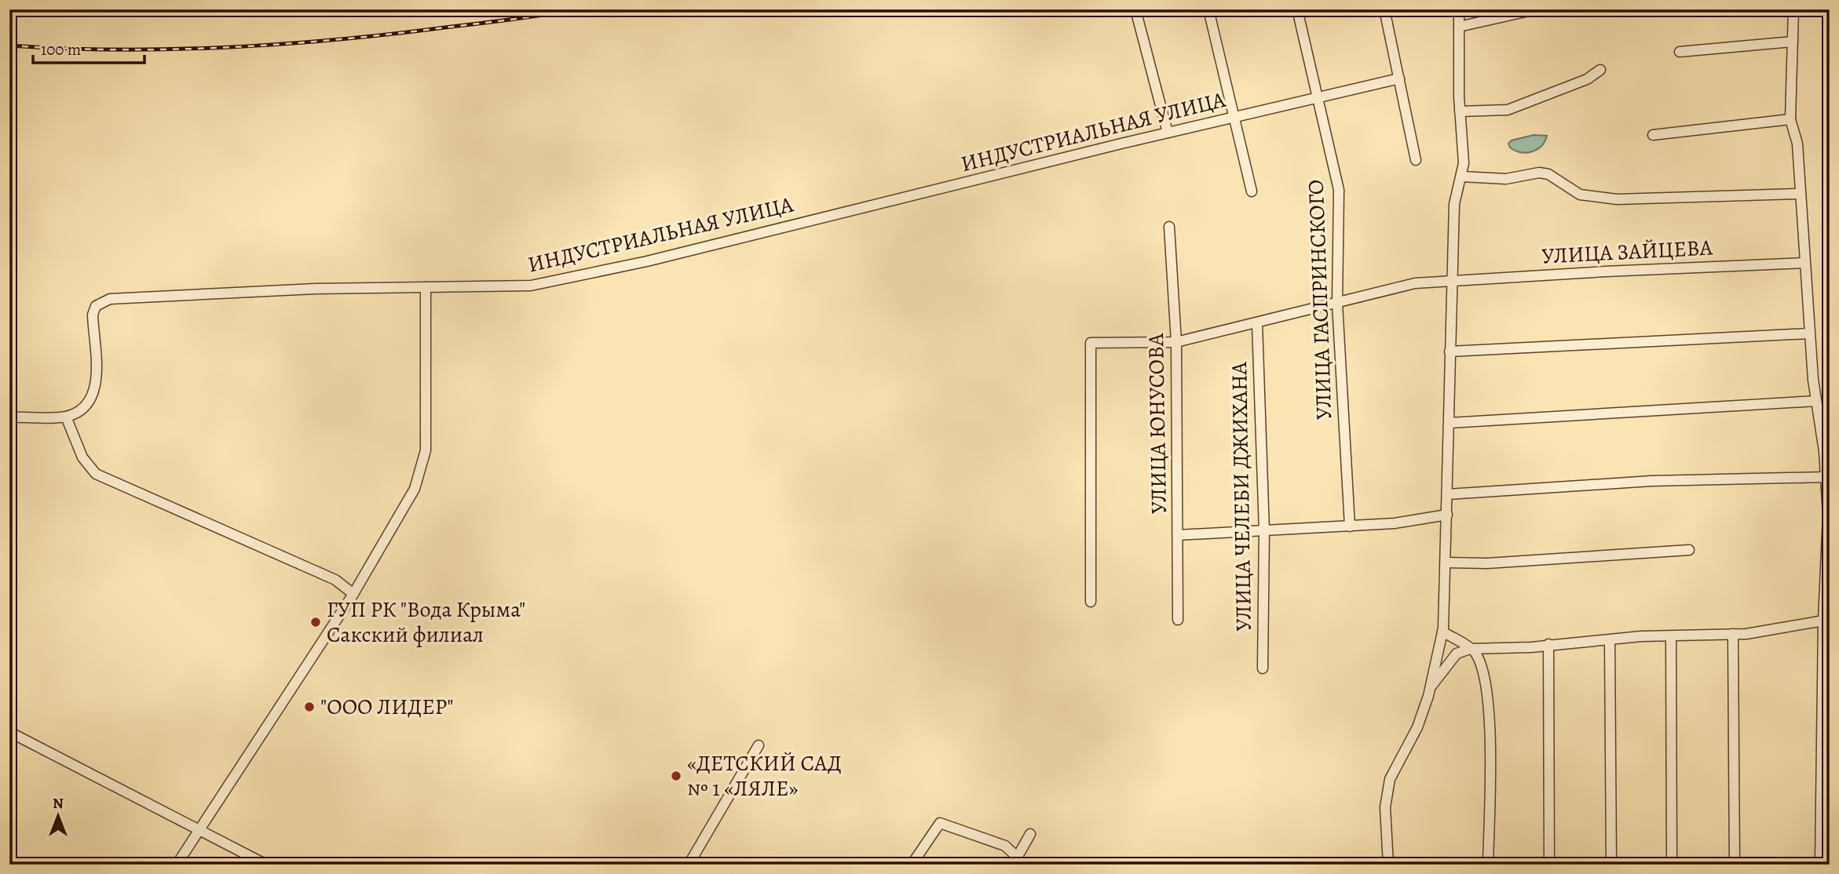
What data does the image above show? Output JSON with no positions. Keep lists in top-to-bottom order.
{
  "streets": {
    "street": [
      "ИНДУСТРИАЛЬНАЯ УЛИЦА",
      "УЛИЦА ЗАЙЦЕВА",
      "УЛИЦА ГАСПРИНСКОГО",
      "УЛИЦА ЮНУСОВА",
      "УЛИЦА ЧЕЛЕБИ ДЖИХАНА"
    ]
  },
  "crossings": [
    ["ИНДУСТРИАЛЬНАЯ УЛИЦА", "УЛИЦА ГАСПРИНСКОГО"],
    ["УЛИЦА ЗАЙЦЕВА", "УЛИЦА ГАСПРИНСКОГО"],
    ["УЛИЦА ЗАЙЦЕВА", "УЛИЦА ЮНУСОВА"],
    ["УЛИЦА ЗАЙЦЕВА", "УЛИЦА ЧЕЛЕБИ ДЖИХАНА"]
  ],
  "places": ["ГУП РК \"Вода Крыма\" Сакский филиал", "\"ООО ЛИДЕР\"", "«ДЕТСКИЙ САД № 1 «ЛЯЛЕ»"],
  "scale_bar": "100 m",
  "north": "top"
}
